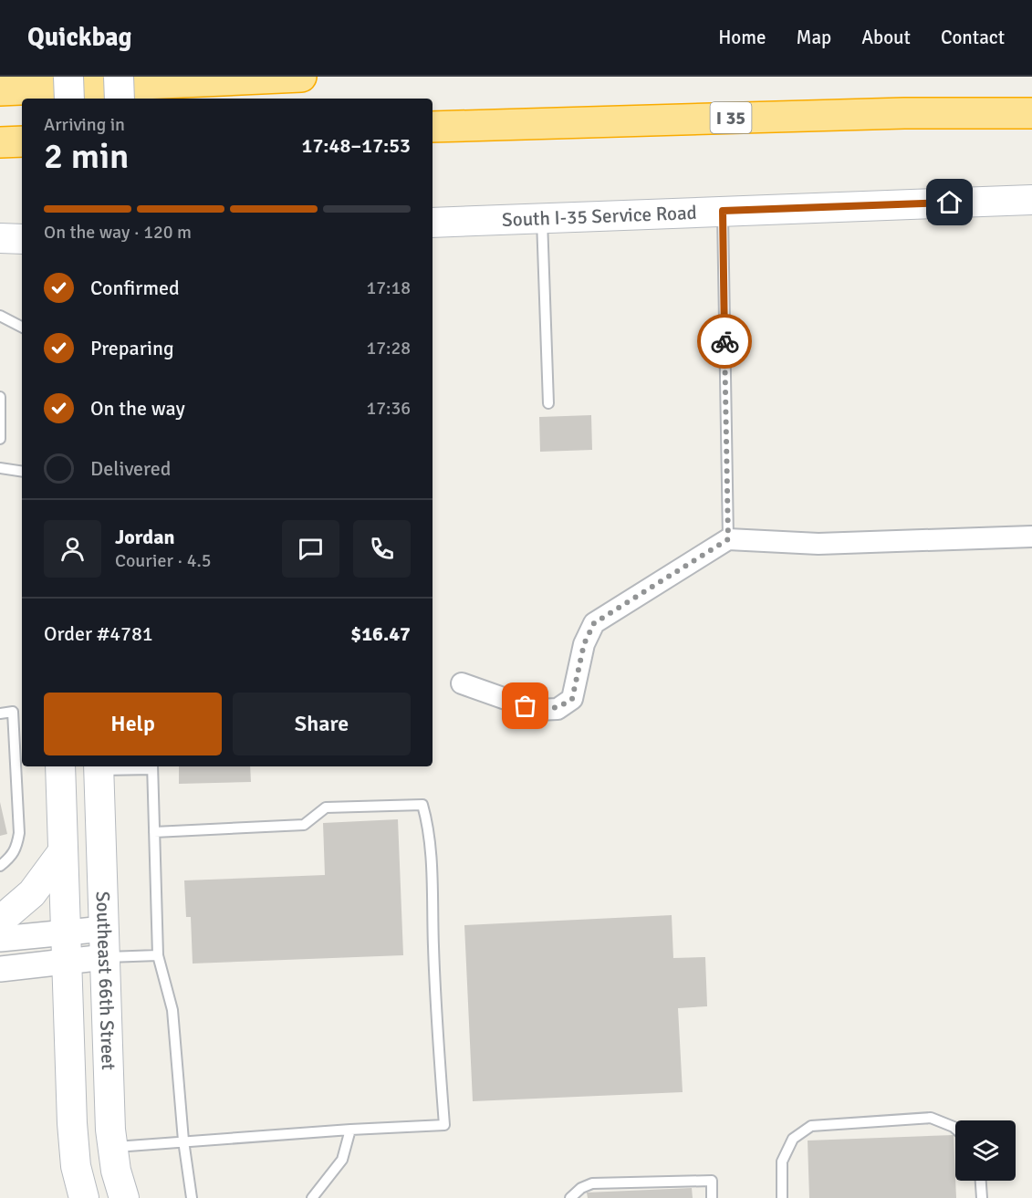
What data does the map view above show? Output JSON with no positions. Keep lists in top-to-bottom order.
{
  "streets": {
    "highway": ["I 35"],
    "main road": ["South I-35 Service Road", "Southeast 66th Street"]
  },
  "page": {
    "header": "Quickbag",
    "nav": [
      "Home",
      "Map",
      "About",
      "Contact"
    ],
    "heading": ["2 min", "Arriving in", "17:48–17:53"],
    "panel": [
      "Jordan",
      "Courier · 4.5",
      "Order #4781",
      "$16.47"
    ],
    "bar": "On the way · 120 m",
    "list": [
      ["Confirmed", "17:18"],
      ["Preparing", "17:28"],
      ["On the way", "17:36"],
      "Delivered"
    ],
    "buttons": ["Help", "Share"]
  }
}
